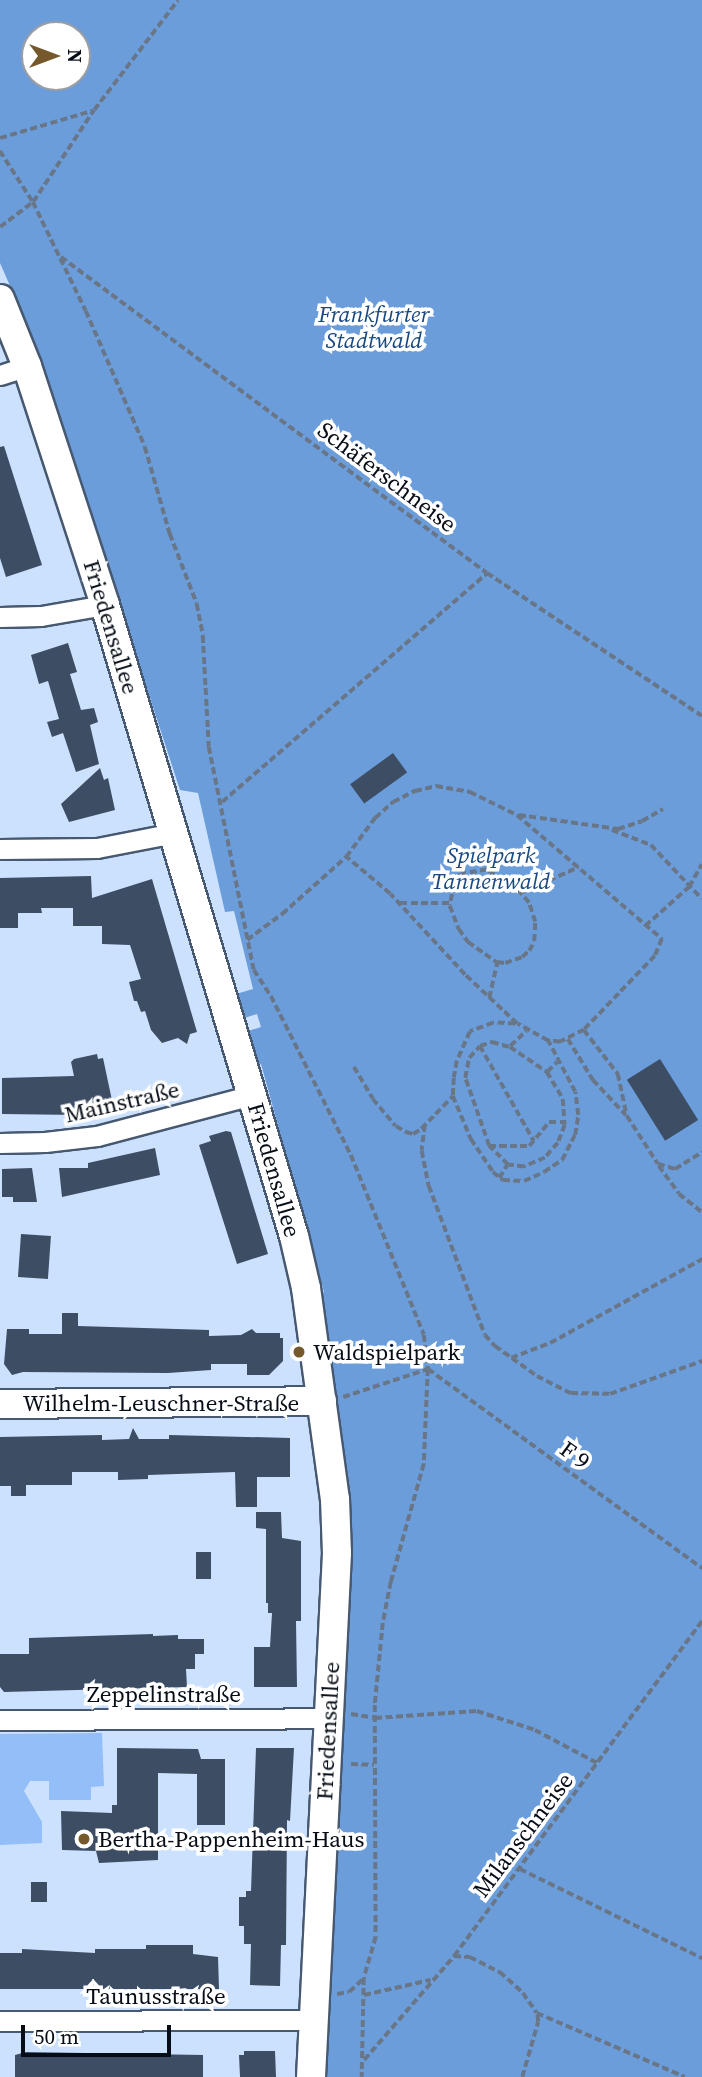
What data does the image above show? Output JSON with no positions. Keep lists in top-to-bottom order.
{
  "streets": {
    "street": [
      "Friedensallee",
      "Mainstraße",
      "Wilhelm-Leuschner-Straße",
      "Zeppelinstraße",
      "Taunusstraße"
    ],
    "path": ["Schäferschneise", "F 9", "Milanschneise"]
  },
  "crossings": [
    ["Friedensallee", "Mainstraße"],
    ["Friedensallee", "Wilhelm-Leuschner-Straße"],
    ["Friedensallee", "Zeppelinstraße"],
    ["Friedensallee", "Taunusstraße"]
  ],
  "parks": ["Frankfurter Stadtwald", "Spielpark Tannenwald"],
  "places": ["Waldspielpark", "Bertha-Pappenheim-Haus"],
  "scale_bar": "50 m",
  "north": "right"
}
